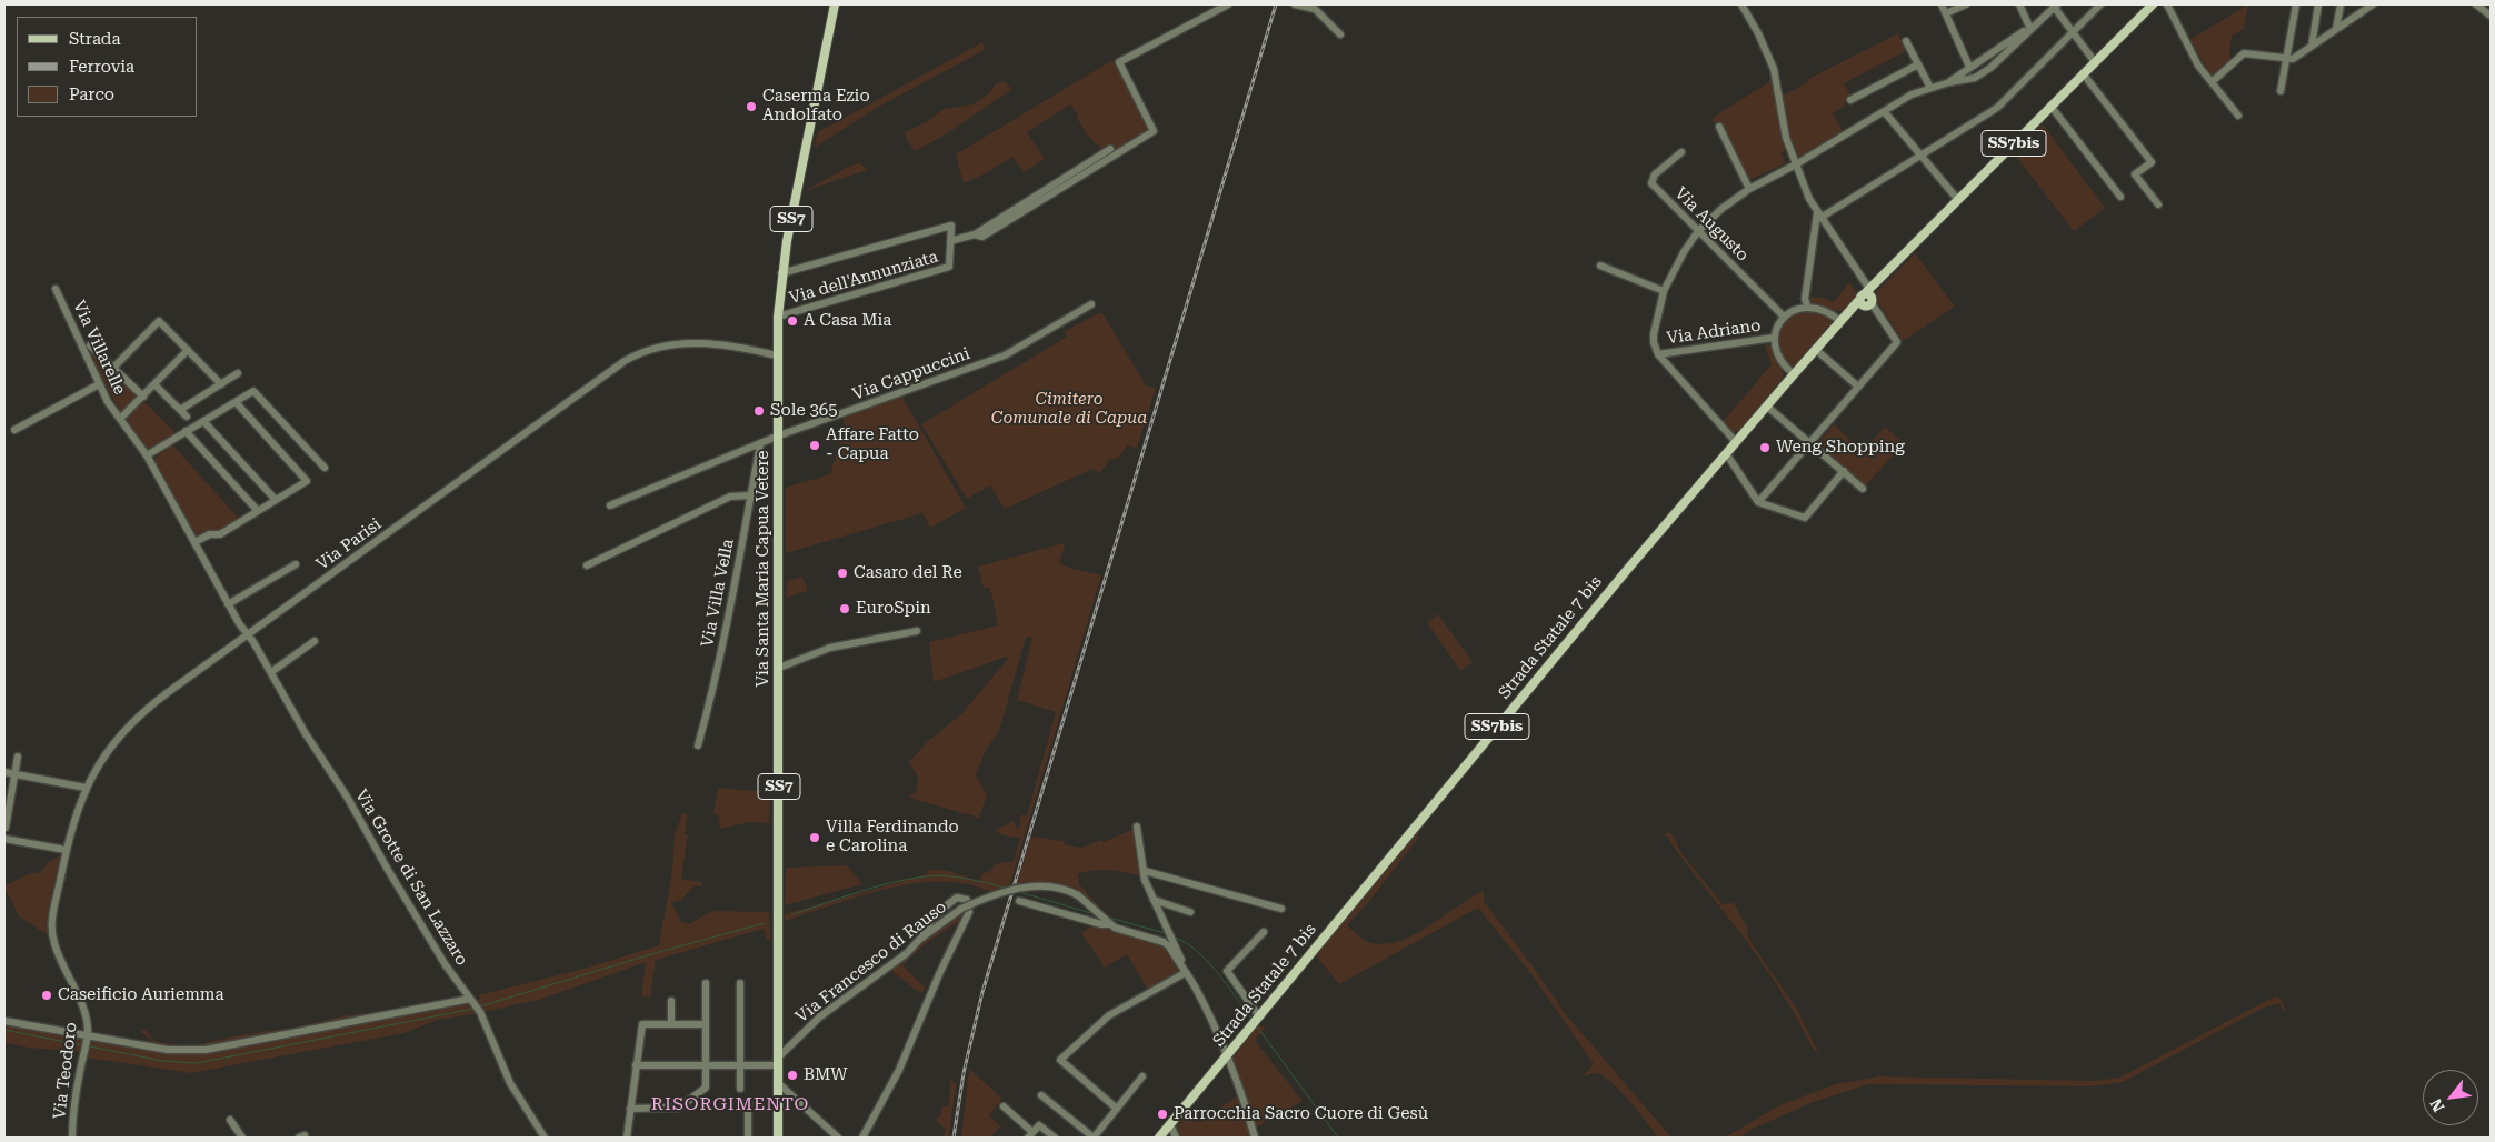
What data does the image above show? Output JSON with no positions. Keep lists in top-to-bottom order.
{
  "streets": {
    "main road": [
      "SS7bis",
      "SS7",
      "Via Santa Maria Capua Vetere",
      "Strada Statale 7 bis"
    ],
    "street": [
      "Via Augusto",
      "Via dell'Annunziata",
      "Via Adriano",
      "Via Villarelle",
      "Via Cappuccini",
      "Via Parisi",
      "Via Villa Vella",
      "Via Grotte di San Lazzaro",
      "Via Francesco di Rauso",
      "Via Teodoro"
    ]
  },
  "crossings": [
    ["SS7bis", "Strada Statale 7 bis"],
    ["Via dell'Annunziata", "Via Santa Maria Capua Vetere"],
    ["Via Villarelle", "Via Parisi"],
    ["Via Villarelle", "Via Grotte di San Lazzaro"],
    ["Via Cappuccini", "Via Santa Maria Capua Vetere"],
    ["Via Cappuccini", "Via Villa Vella"],
    ["Via Parisi", "Via Santa Maria Capua Vetere"],
    ["Via Parisi", "Via Grotte di San Lazzaro"],
    ["Via Parisi", "Via Teodoro"],
    ["Via Santa Maria Capua Vetere", "Via Francesco di Rauso"]
  ],
  "districts": ["RISORGIMENTO"],
  "parks": ["Cimitero Comunale di Capua"],
  "places": [
    "Caserma Ezio Andolfato",
    "A Casa Mia",
    "Sole 365",
    "Affare Fatto - Capua",
    "Weng Shopping",
    "Casaro del Re",
    "EuroSpin",
    "Villa Ferdinando e Carolina",
    "Caseificio Auriemma",
    "BMW",
    "Parrocchia Sacro Cuore di Gesù"
  ],
  "legend": ["Strada", "Ferrovia", "Parco"],
  "north": "bottom left"
}
